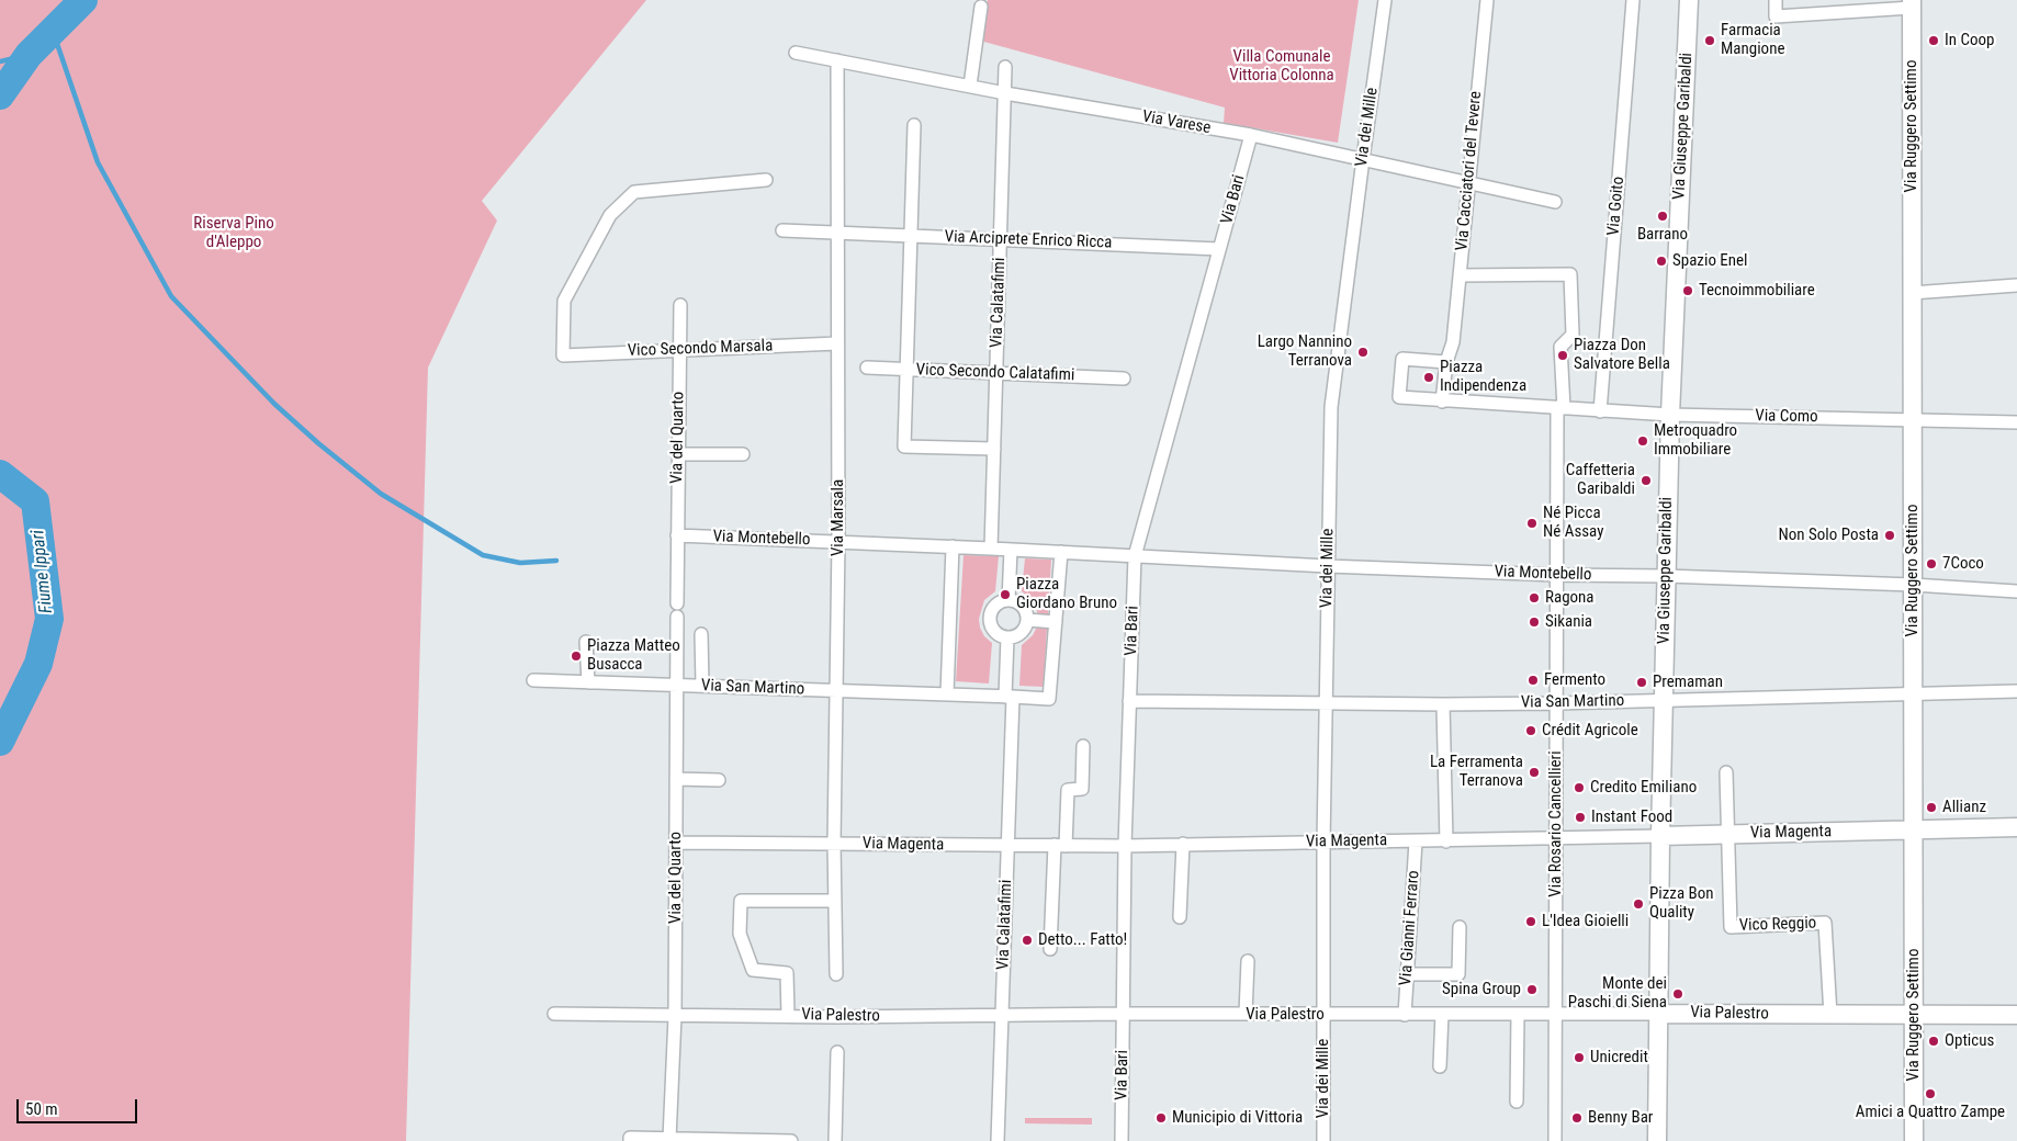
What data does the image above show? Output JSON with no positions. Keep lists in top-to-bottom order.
{
  "streets": {
    "main road": [
      "Via Giuseppe Garibaldi",
      "Via Ruggero Settimo",
      "Via Magenta",
      "Via Palestro"
    ],
    "street": [
      "Via Varese",
      "Via dei Mille",
      "Via Cacciatori del Tevere",
      "Via Bari",
      "Via Goito",
      "Via Arciprete Enrico Ricca",
      "Via Calatafimi",
      "Vico Secondo Marsala",
      "Vico Secondo Calatafimi",
      "Via Como",
      "Via del Quarto",
      "Via Marsala",
      "Via Montebello",
      "Via San Martino",
      "Via Rosario Cancellieri",
      "Vico Reggio",
      "Via Gianni Ferraro"
    ]
  },
  "crossings": [
    ["Via Varese", "Via dei Mille"],
    ["Via Varese", "Via Cacciatori del Tevere"],
    ["Via Varese", "Via Bari"],
    ["Via Varese", "Via Calatafimi"],
    ["Via Varese", "Via Marsala"],
    ["Via Giuseppe Garibaldi", "Via Como"],
    ["Via Giuseppe Garibaldi", "Via Montebello"],
    ["Via Giuseppe Garibaldi", "Via San Martino"],
    ["Via Giuseppe Garibaldi", "Via Magenta"],
    ["Via Giuseppe Garibaldi", "Via Palestro"],
    ["Via Ruggero Settimo", "Via Como"],
    ["Via Ruggero Settimo", "Via Montebello"],
    ["Via Ruggero Settimo", "Via San Martino"],
    ["Via Ruggero Settimo", "Via Magenta"],
    ["Via Ruggero Settimo", "Via Palestro"],
    ["Via dei Mille", "Via Montebello"],
    ["Via dei Mille", "Via San Martino"],
    ["Via dei Mille", "Via Magenta"],
    ["Via dei Mille", "Via Palestro"],
    ["Via Cacciatori del Tevere", "Via Como"],
    ["Via Cacciatori del Tevere", "Via Rosario Cancellieri"],
    ["Via Bari", "Via Arciprete Enrico Ricca"],
    ["Via Bari", "Via Montebello"],
    ["Via Bari", "Via San Martino"],
    ["Via Bari", "Via Magenta"],
    ["Via Bari", "Via Palestro"],
    ["Via Goito", "Via Como"],
    ["Via Arciprete Enrico Ricca", "Via Calatafimi"],
    ["Via Arciprete Enrico Ricca", "Via Marsala"],
    ["Via Calatafimi", "Vico Secondo Calatafimi"],
    ["Via Calatafimi", "Via Montebello"],
    ["Via Calatafimi", "Via San Martino"],
    ["Via Calatafimi", "Via Magenta"],
    ["Via Calatafimi", "Via Palestro"],
    ["Vico Secondo Marsala", "Via del Quarto"],
    ["Vico Secondo Marsala", "Via Marsala"],
    ["Via Como", "Via Rosario Cancellieri"],
    ["Via del Quarto", "Via Montebello"],
    ["Via del Quarto", "Via San Martino"],
    ["Via del Quarto", "Via Magenta"],
    ["Via del Quarto", "Via Palestro"],
    ["Via Marsala", "Via Montebello"],
    ["Via Marsala", "Via San Martino"],
    ["Via Marsala", "Via Magenta"],
    ["Via Montebello", "Via Rosario Cancellieri"],
    ["Via San Martino", "Via Rosario Cancellieri"],
    ["Via Rosario Cancellieri", "Via Magenta"],
    ["Via Rosario Cancellieri", "Via Palestro"],
    ["Via Magenta", "Vico Reggio"],
    ["Via Magenta", "Via Gianni Ferraro"],
    ["Vico Reggio", "Via Palestro"],
    ["Via Gianni Ferraro", "Via Palestro"]
  ],
  "water": ["Fiume Ippari"],
  "parks": ["Villa Comunale Vittoria Colonna", "Riserva Pino d'Aleppo"],
  "places": [
    "Farmacia Mangione",
    "In Coop",
    "Barrano",
    "Spazio Enel",
    "Tecnoimmobiliare",
    "Largo Nannino Terranova",
    "Piazza Don Salvatore Bella",
    "Piazza Indipendenza",
    "Metroquadro Immobiliare",
    "Caffetteria Garibaldi",
    "Né Picca Né Assay",
    "Non Solo Posta",
    "7Coco",
    "Piazza Giordano Bruno",
    "Ragona",
    "Sikania",
    "Piazza Matteo Busacca",
    "Fermento",
    "Premaman",
    "Crédit Agricole",
    "La Ferramenta Terranova",
    "Credito Emiliano",
    "Allianz",
    "Instant Food",
    "Pizza Bon Quality",
    "L'Idea Gioielli",
    "Detto... Fatto!",
    "Spina Group",
    "Monte dei Paschi di Siena",
    "Opticus",
    "Unicredit",
    "Amici a Quattro Zampe",
    "Municipio di Vittoria",
    "Benny Bar"
  ],
  "scale_bar": "50 m"
}
